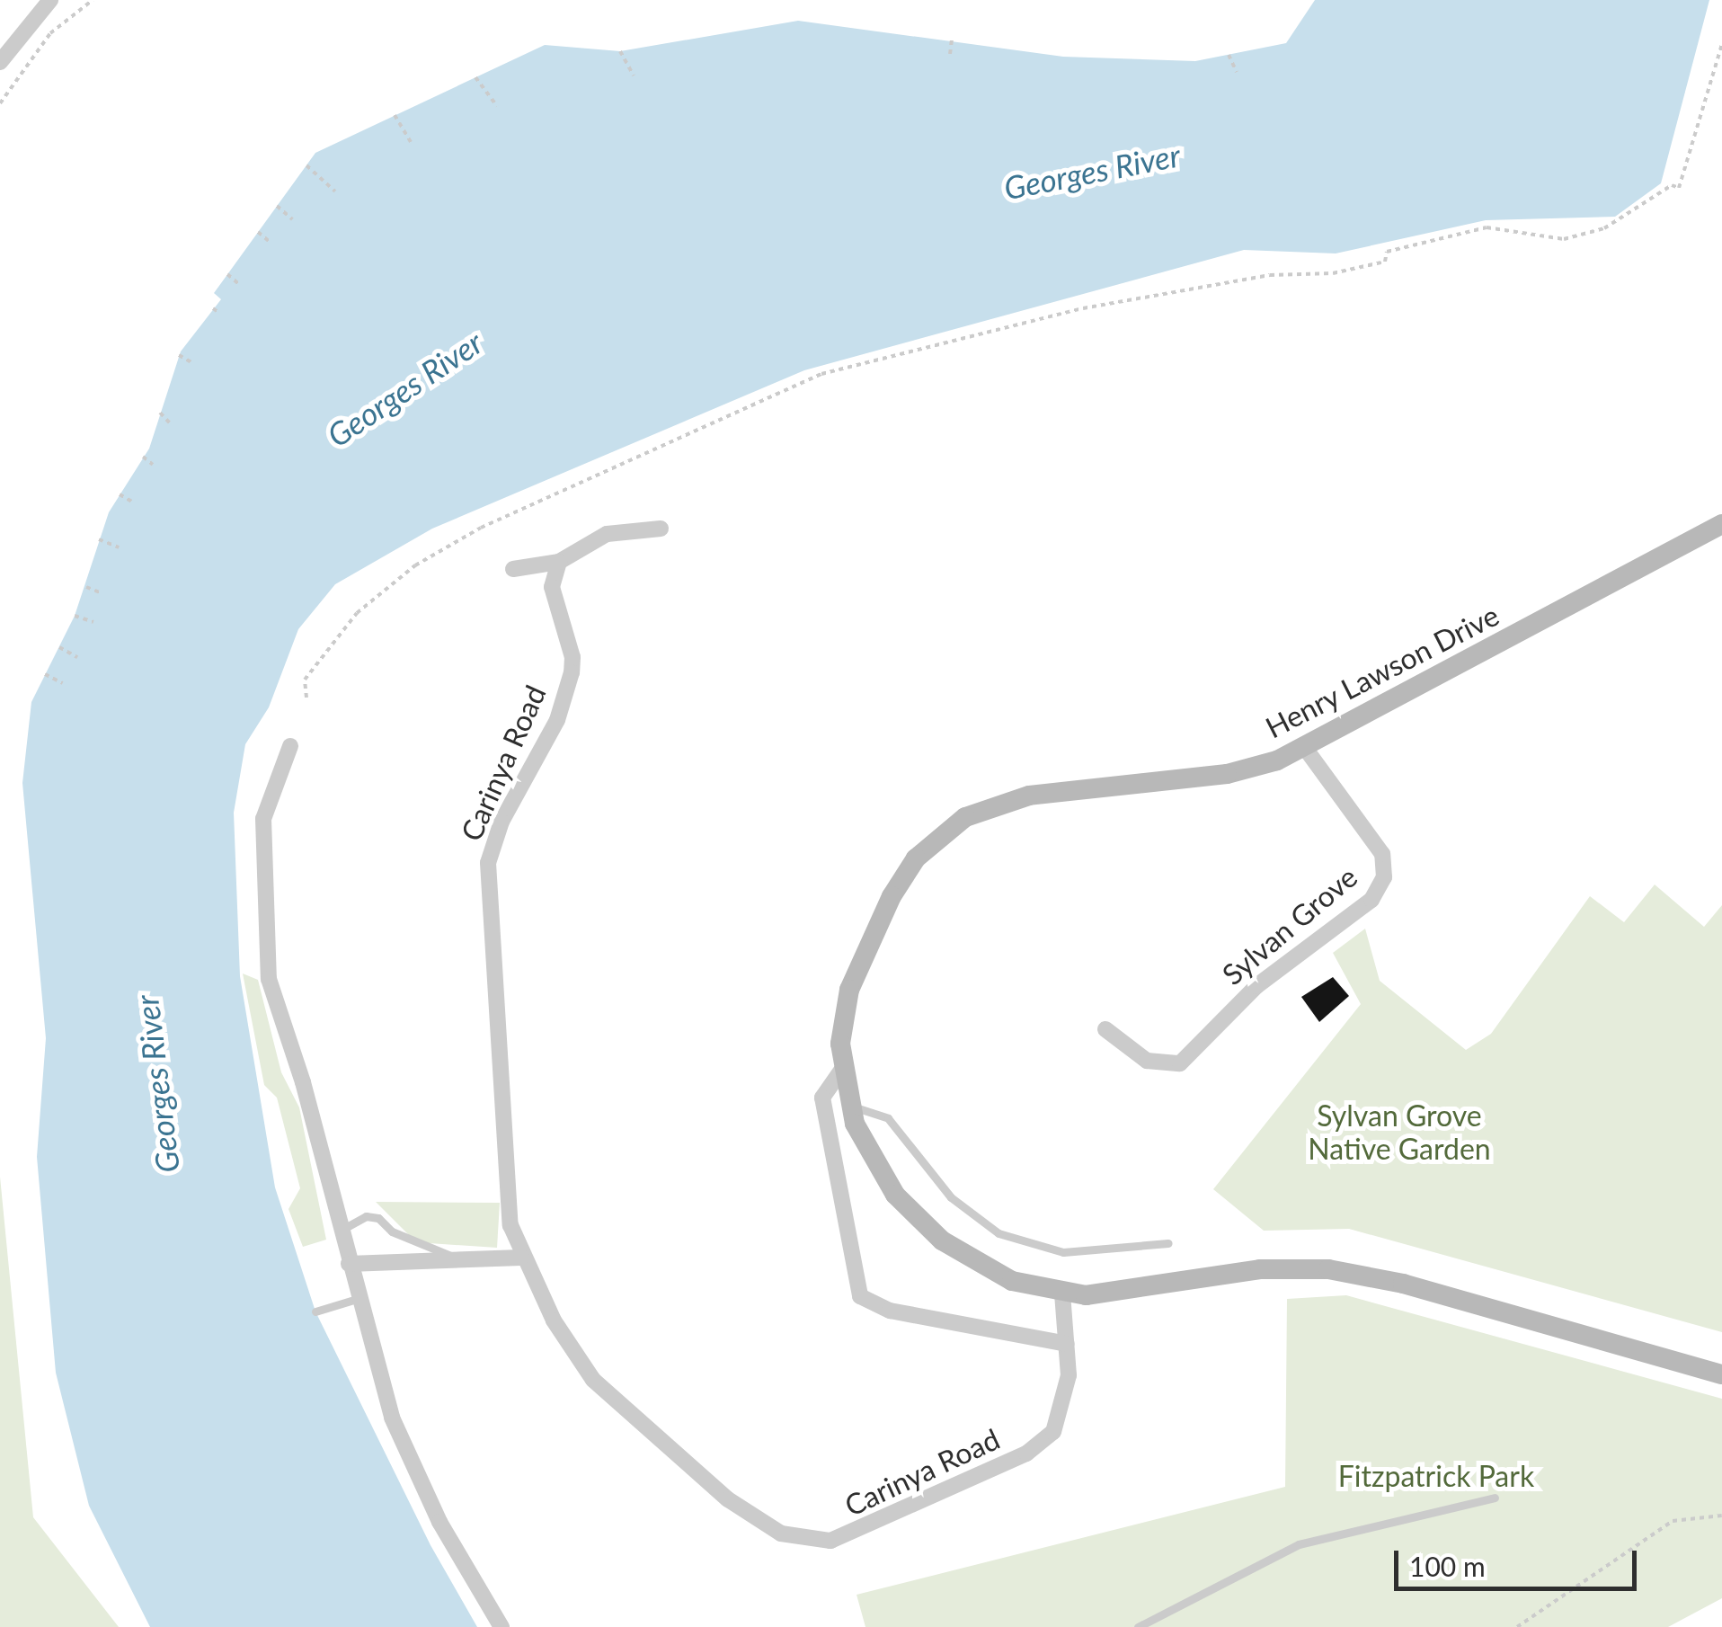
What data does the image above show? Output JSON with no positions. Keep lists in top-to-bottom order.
{
  "streets": {
    "main road": ["Henry Lawson Drive"],
    "street": ["Carinya Road", "Sylvan Grove"]
  },
  "crossings": [
    ["Henry Lawson Drive", "Carinya Road"],
    ["Henry Lawson Drive", "Sylvan Grove"]
  ],
  "water": ["Georges River"],
  "parks": ["Sylvan Grove Native Garden", "Fitzpatrick Park"],
  "scale_bar": "100 m"
}
